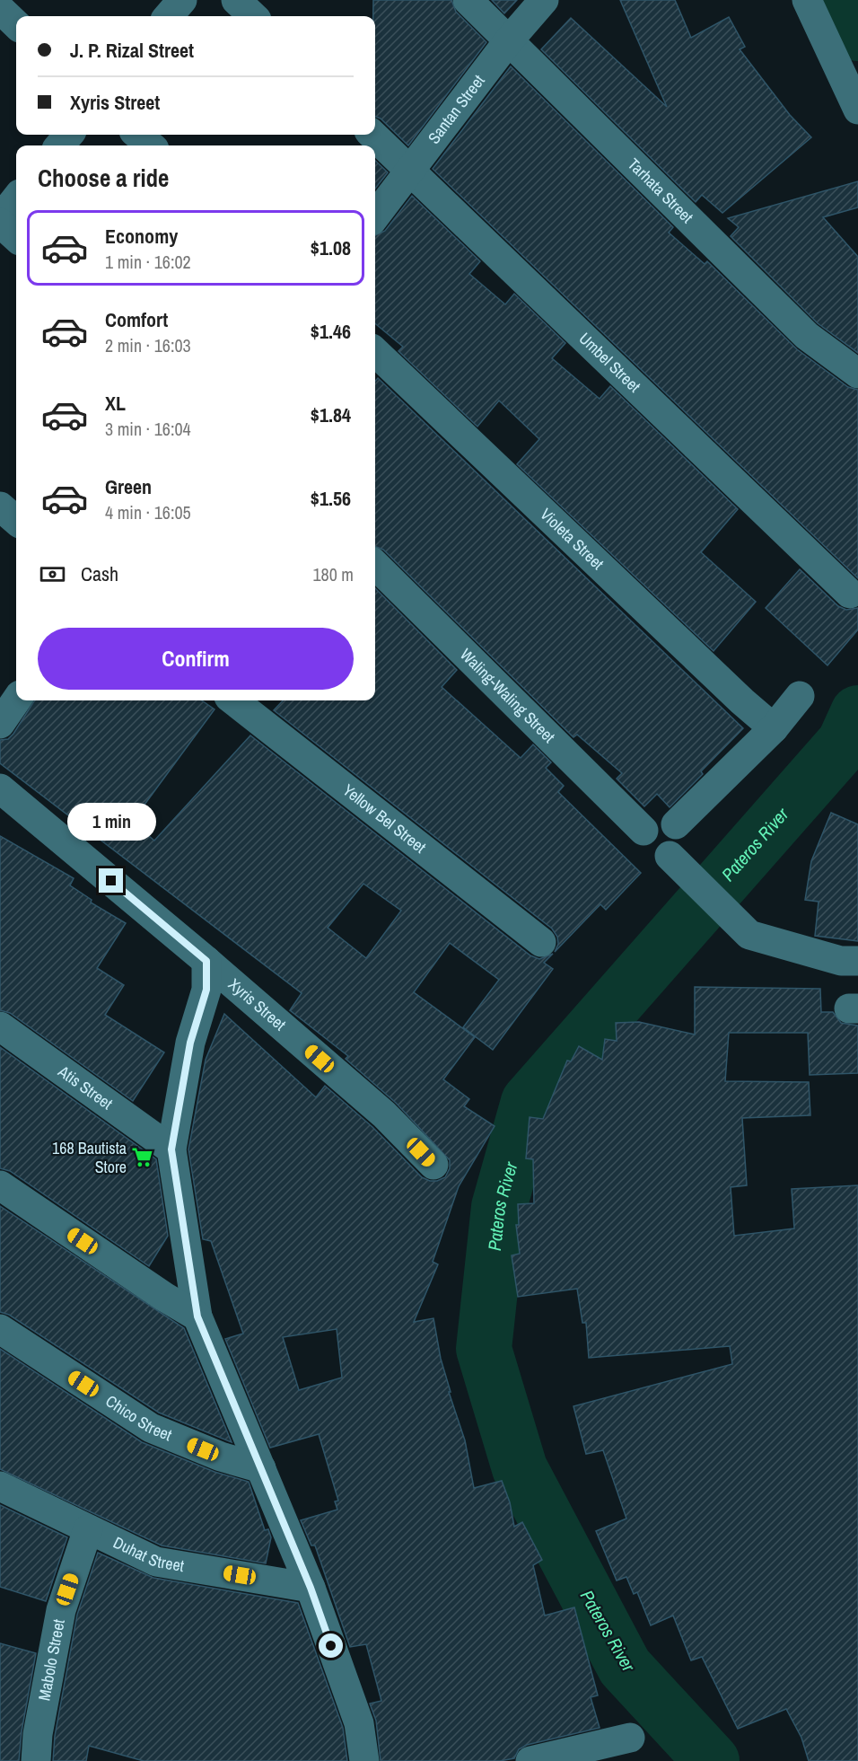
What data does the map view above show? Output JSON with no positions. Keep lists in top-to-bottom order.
{
  "streets": {
    "street": [
      "Santan Street",
      "Tarhata Street",
      "Umbel Street",
      "Violeta Street",
      "Waling-Waling Street",
      "Yellow Bel Street",
      "Xyris Street",
      "Atis Street",
      "Chico Street",
      "Duhat Street",
      "Mabolo Street"
    ]
  },
  "crossings": [
    ["Santan Street", "Tarhata Street"],
    ["Santan Street", "Umbel Street"],
    ["Duhat Street", "Mabolo Street"]
  ],
  "water": ["Pateros River"],
  "places": {
    "supermarket": ["168 Bautista Store"]
  },
  "page": {
    "banner": ["J. P. Rizal Street", "Xyris Street"],
    "heading": "Choose a ride",
    "list": [
      {
        "name": "Economy",
        "note": "1 min · 16:02",
        "value": "$1.08"
      },
      {
        "name": "Comfort",
        "note": "2 min · 16:03",
        "value": "$1.46"
      },
      {
        "name": "XL",
        "note": "3 min · 16:04",
        "value": "$1.84"
      },
      {
        "name": "Green",
        "note": "4 min · 16:05",
        "value": "$1.56"
      }
    ],
    "pay": ["Cash", "180 m"],
    "buttons": "Confirm",
    "bubble": "1 min"
  }
}
